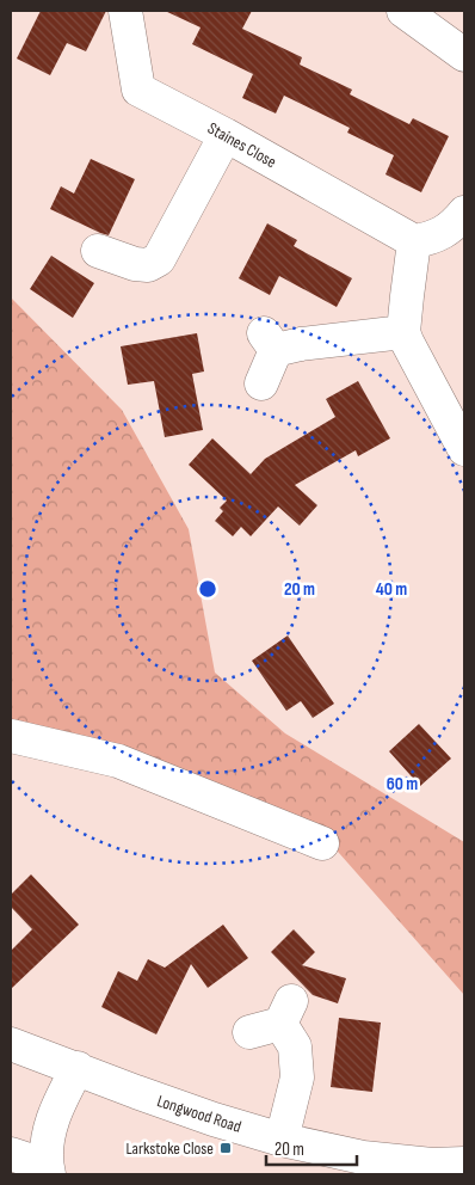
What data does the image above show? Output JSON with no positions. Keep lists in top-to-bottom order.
{
  "streets": {
    "street": ["Staines Close", "Longwood Road"]
  },
  "places": {
    "transit": ["Larkstoke Close"]
  },
  "scale_bar": "20 m",
  "rings": ["20 m", "40 m", "60 m"]
}
